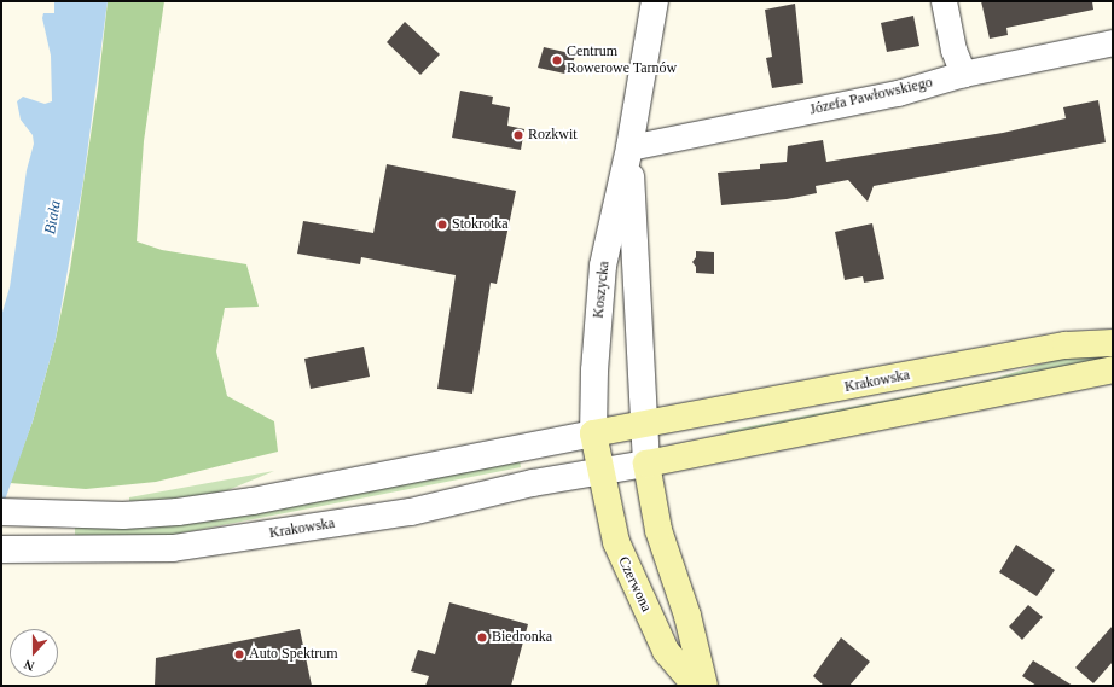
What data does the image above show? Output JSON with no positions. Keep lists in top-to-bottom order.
{
  "streets": {
    "main road": ["Krakowska", "Czerwona"],
    "street": ["Józefa Pawłowskiego", "Koszycka"]
  },
  "crossings": [
    ["Józefa Pawłowskiego", "Koszycka"],
    ["Koszycka", "Krakowska"],
    ["Krakowska", "Czerwona"]
  ],
  "water": ["Biała"],
  "places": [
    "Centrum Rowerowe Tarnów",
    "Rozkwit",
    "Stokrotka",
    "Biedronka",
    "Auto Spektrum"
  ],
  "north": "bottom"
}
